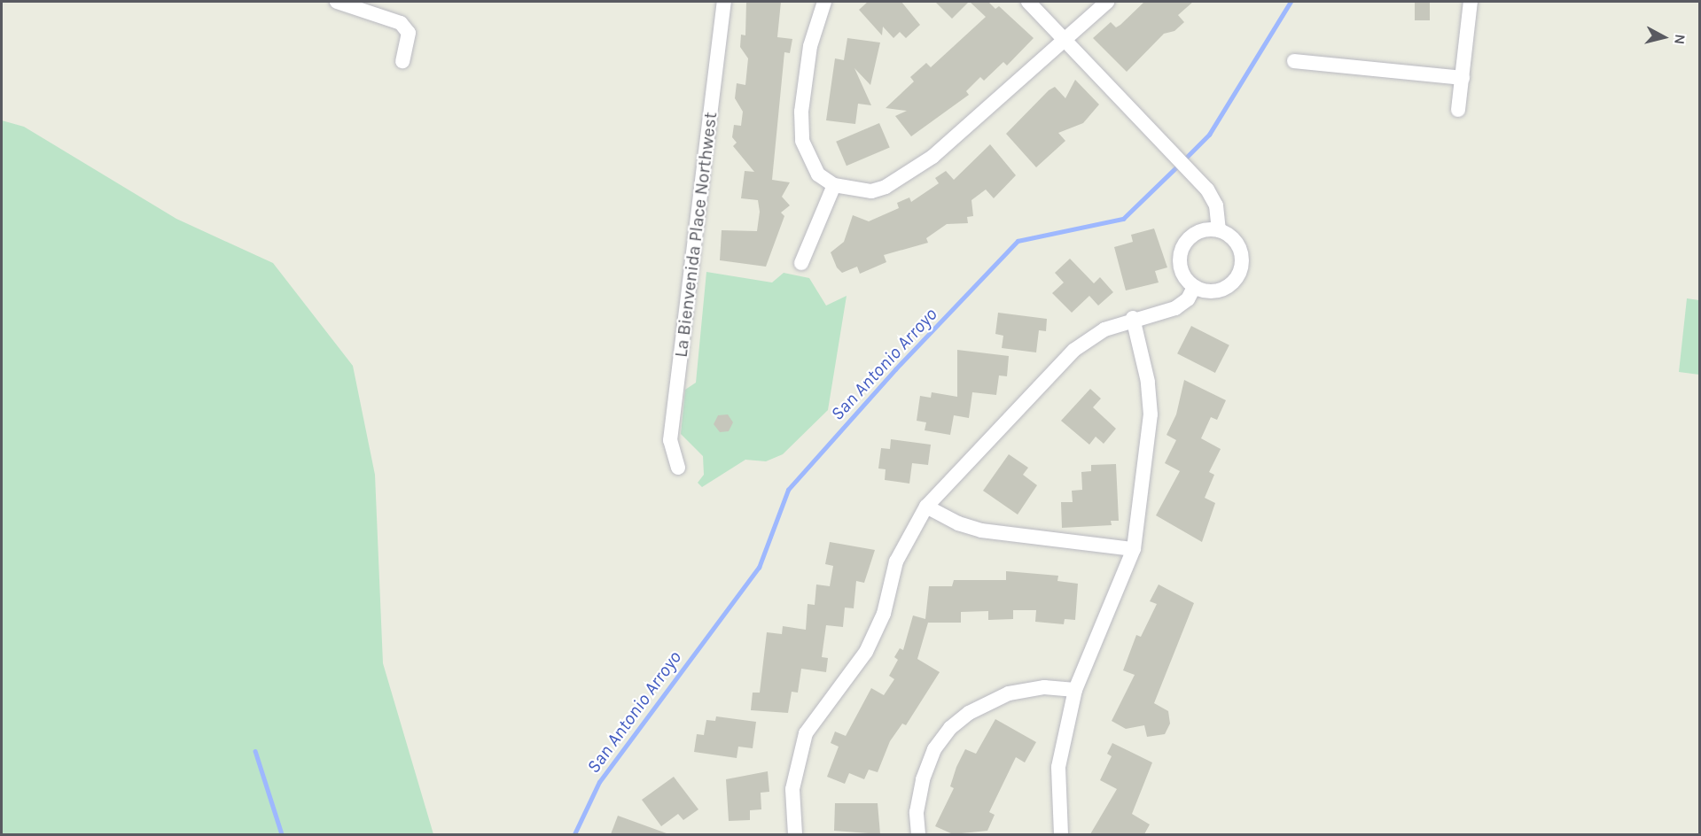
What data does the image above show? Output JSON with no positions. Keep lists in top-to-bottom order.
{
  "streets": {
    "street": ["La Bienvenida Place Northwest"]
  },
  "water": ["San Antonio Arroyo"],
  "north": "right"
}
